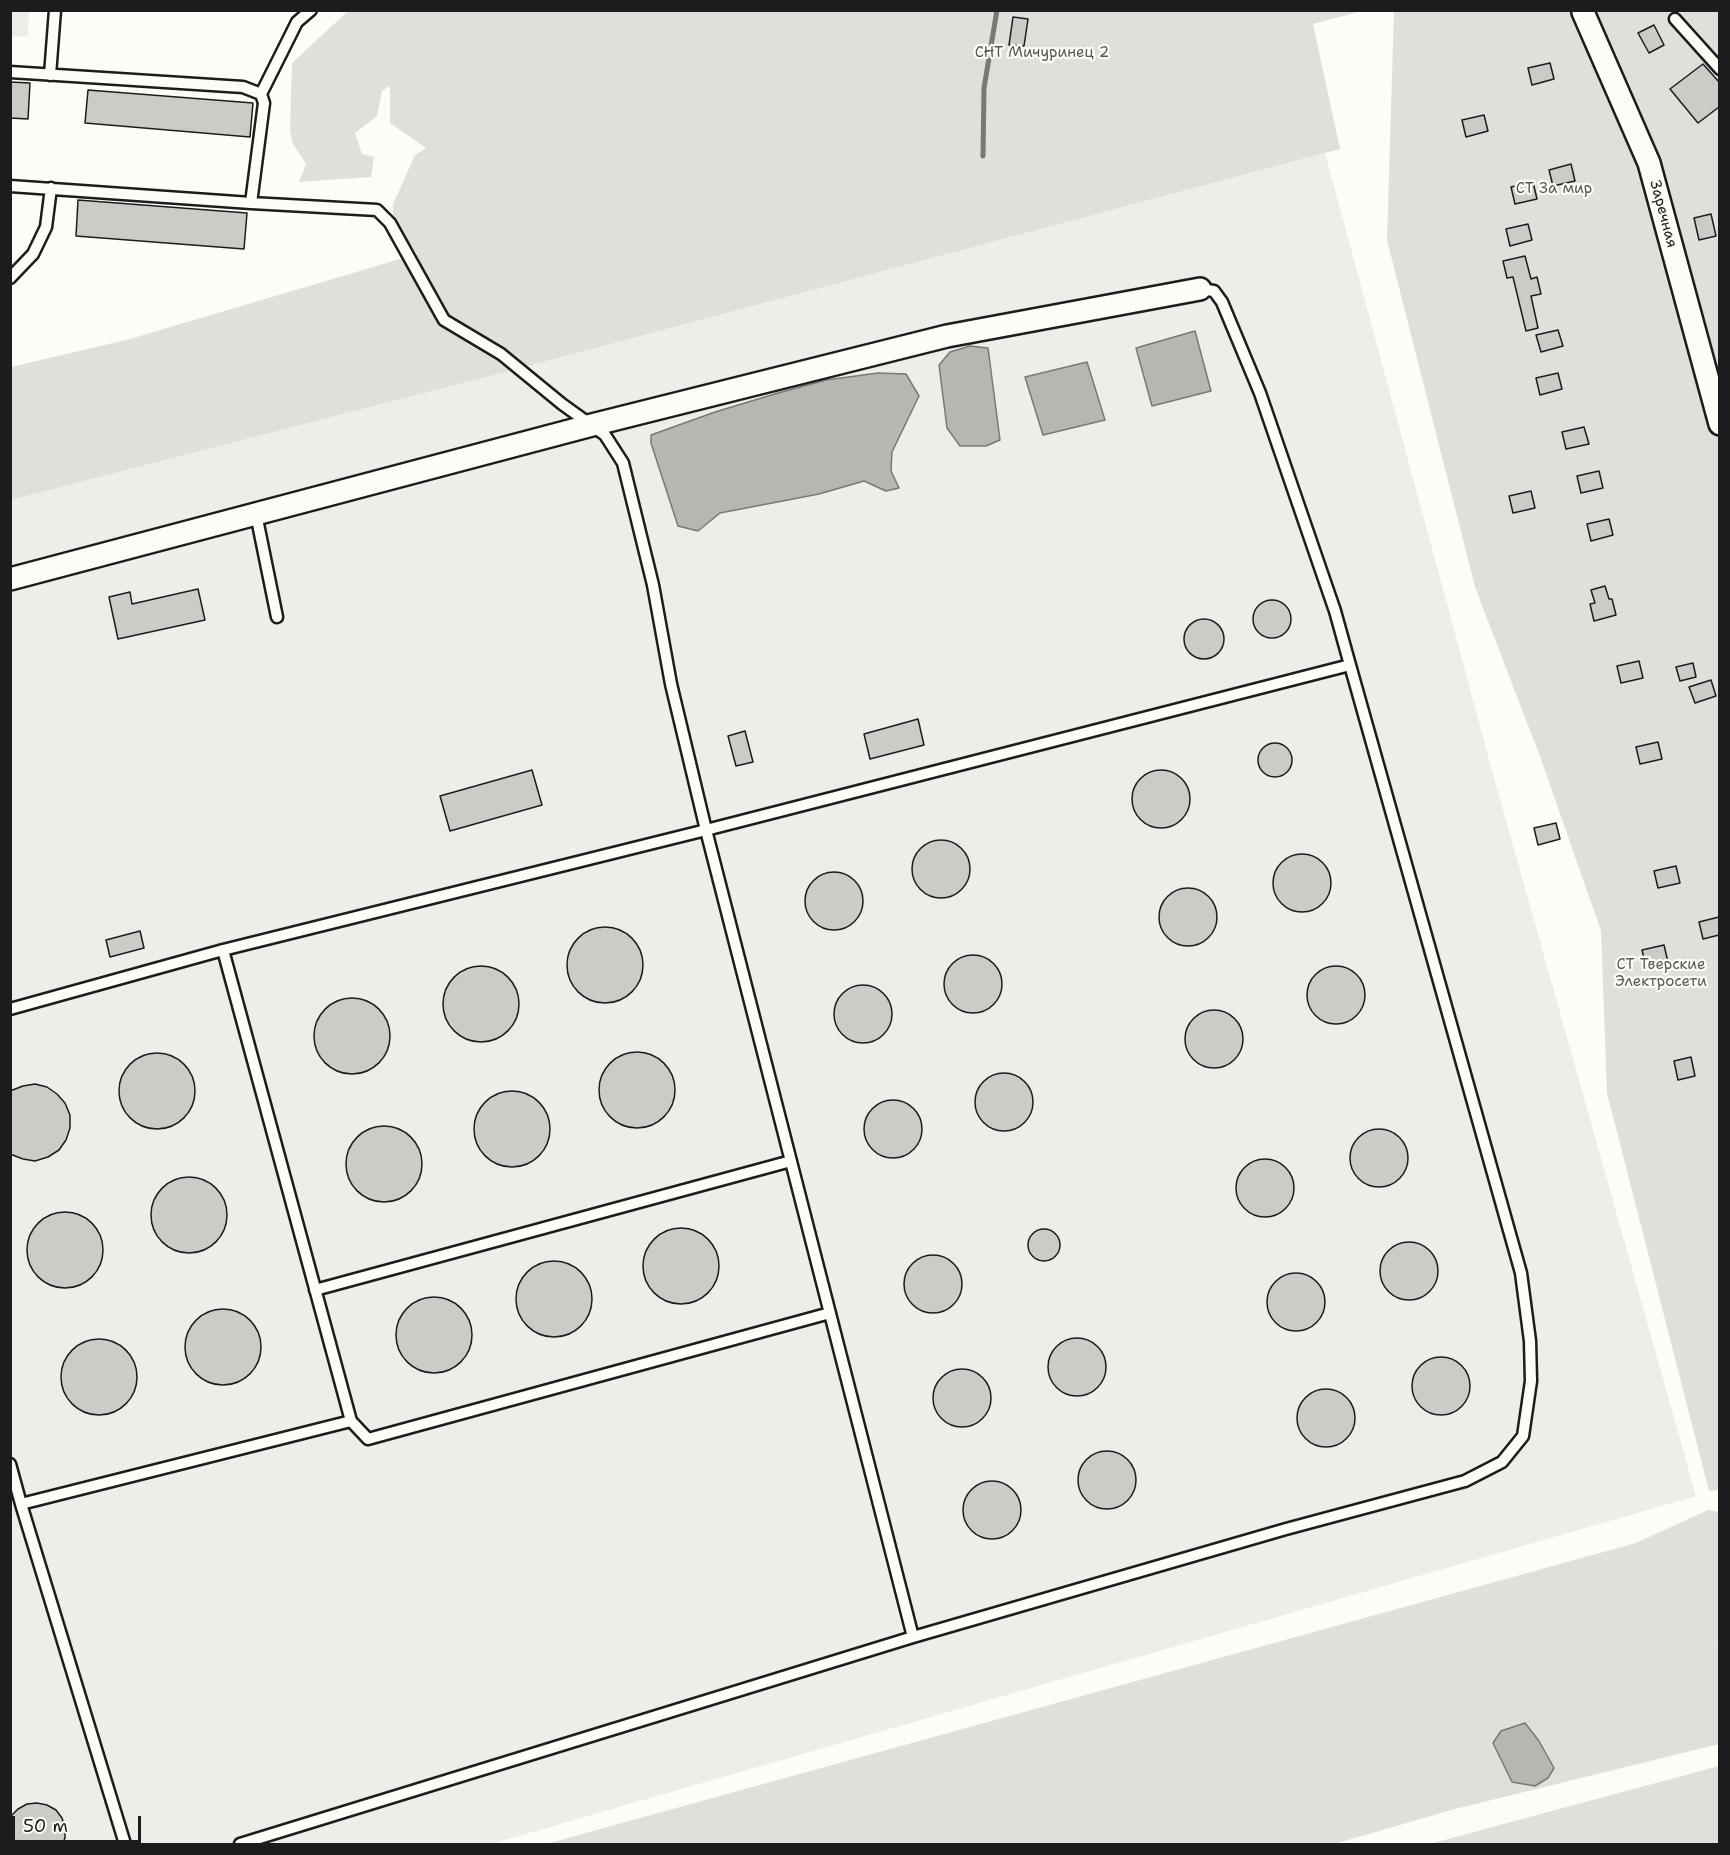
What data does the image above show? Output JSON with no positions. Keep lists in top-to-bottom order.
{
  "streets": {
    "street": ["Заречная"]
  },
  "parks": ["СНТ Мичуринец 2", "СТ За мир", "СТ Тверские Электросети"],
  "scale_bar": "50 m"
}
